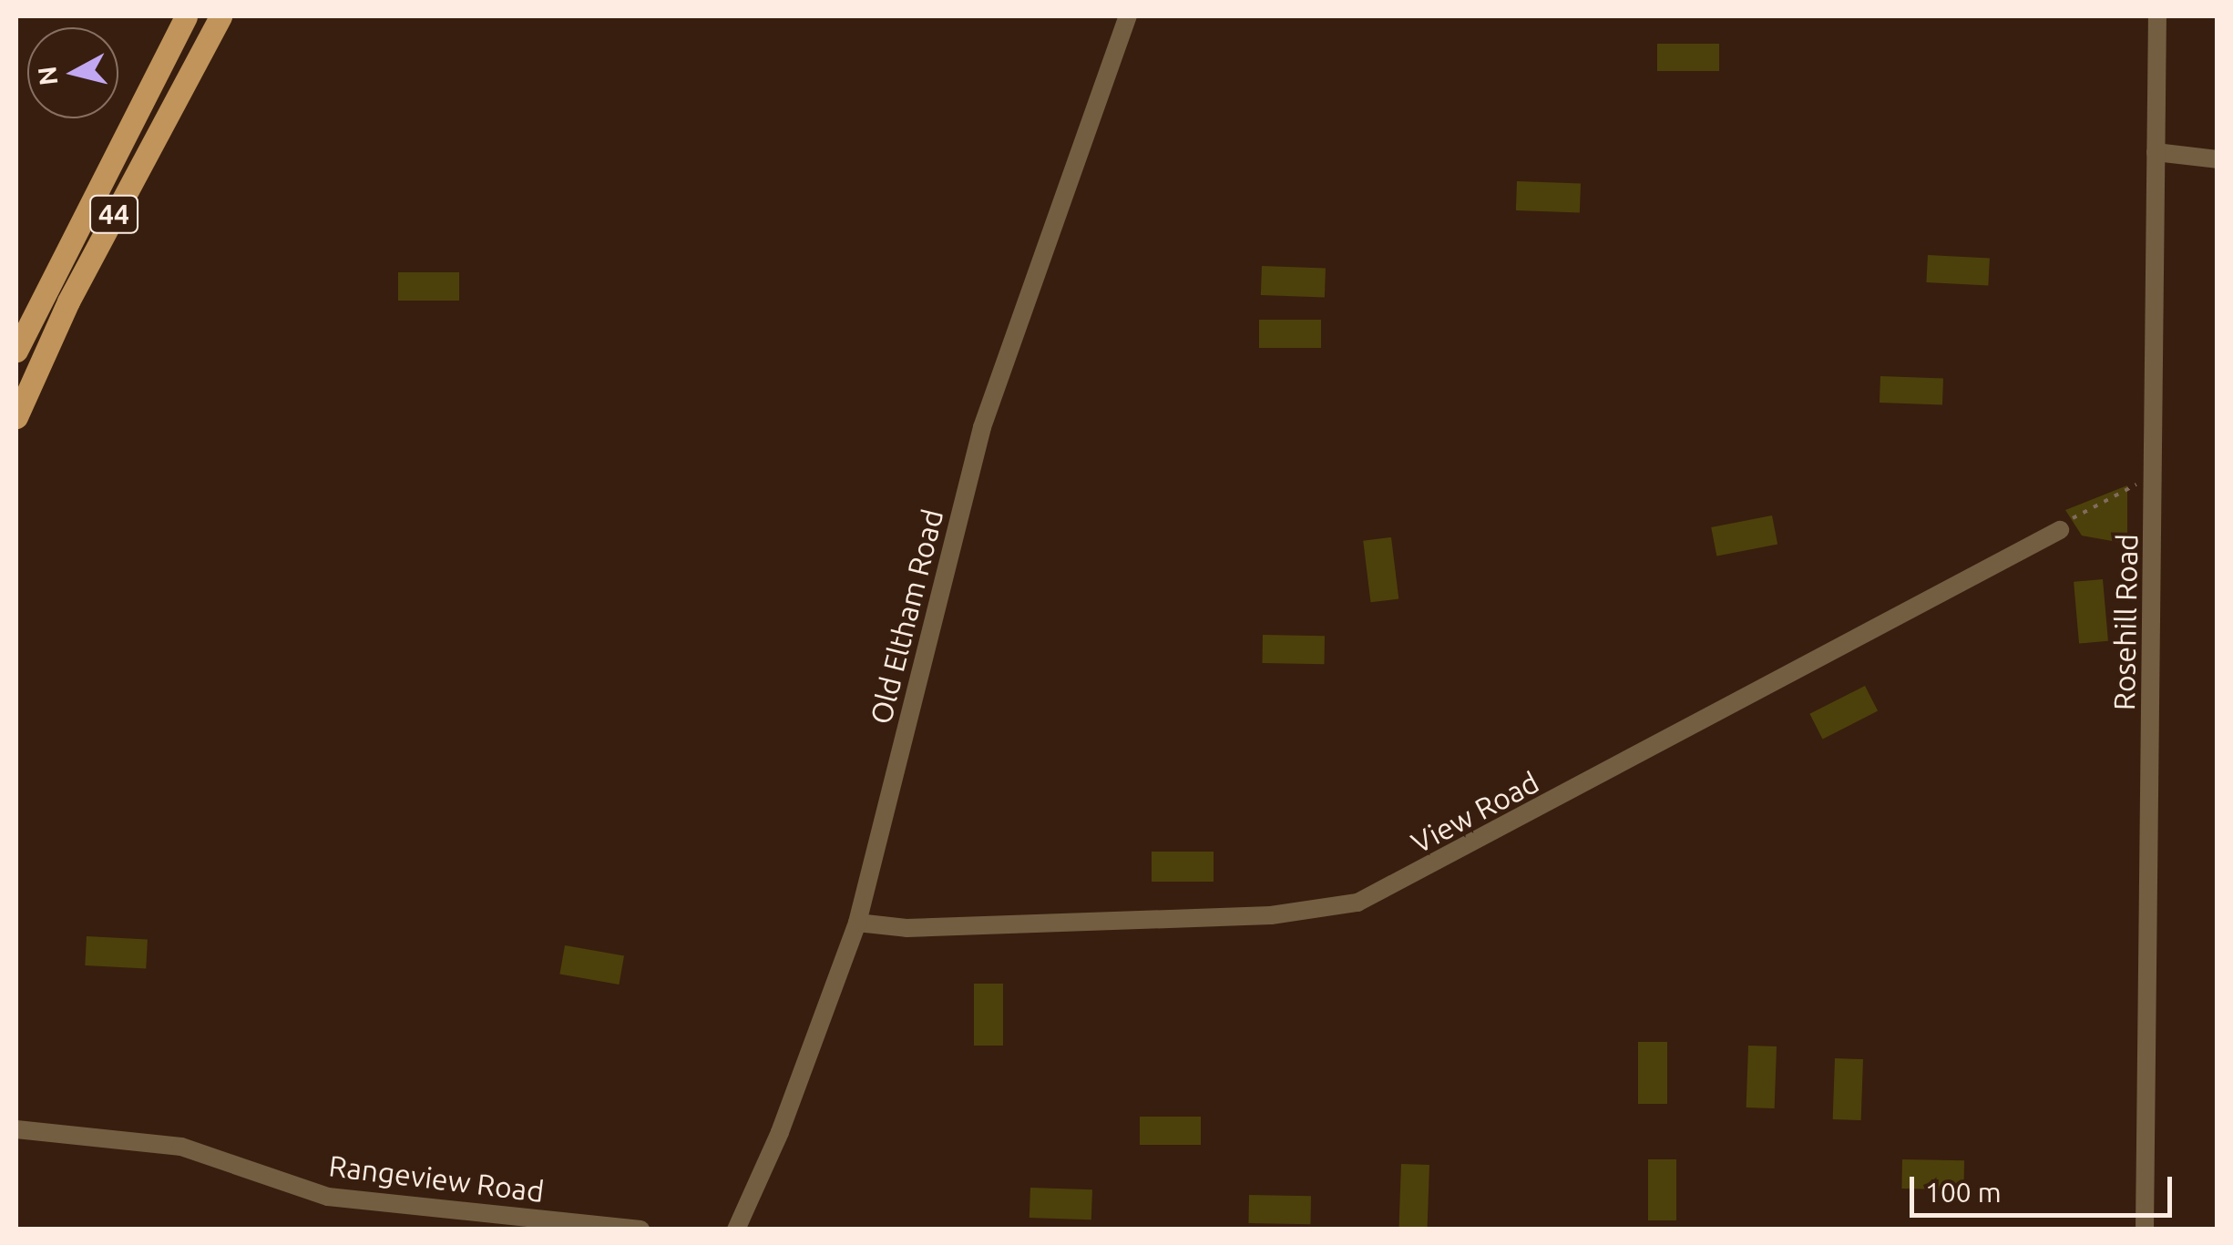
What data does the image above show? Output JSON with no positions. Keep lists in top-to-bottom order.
{
  "streets": {
    "main road": ["44"],
    "street": [
      "Old Eltham Road",
      "Rosehill Road",
      "View Road",
      "Rangeview Road"
    ]
  },
  "crossings": [
    ["Old Eltham Road", "View Road"]
  ],
  "scale_bar": "100 m",
  "north": "left"
}
